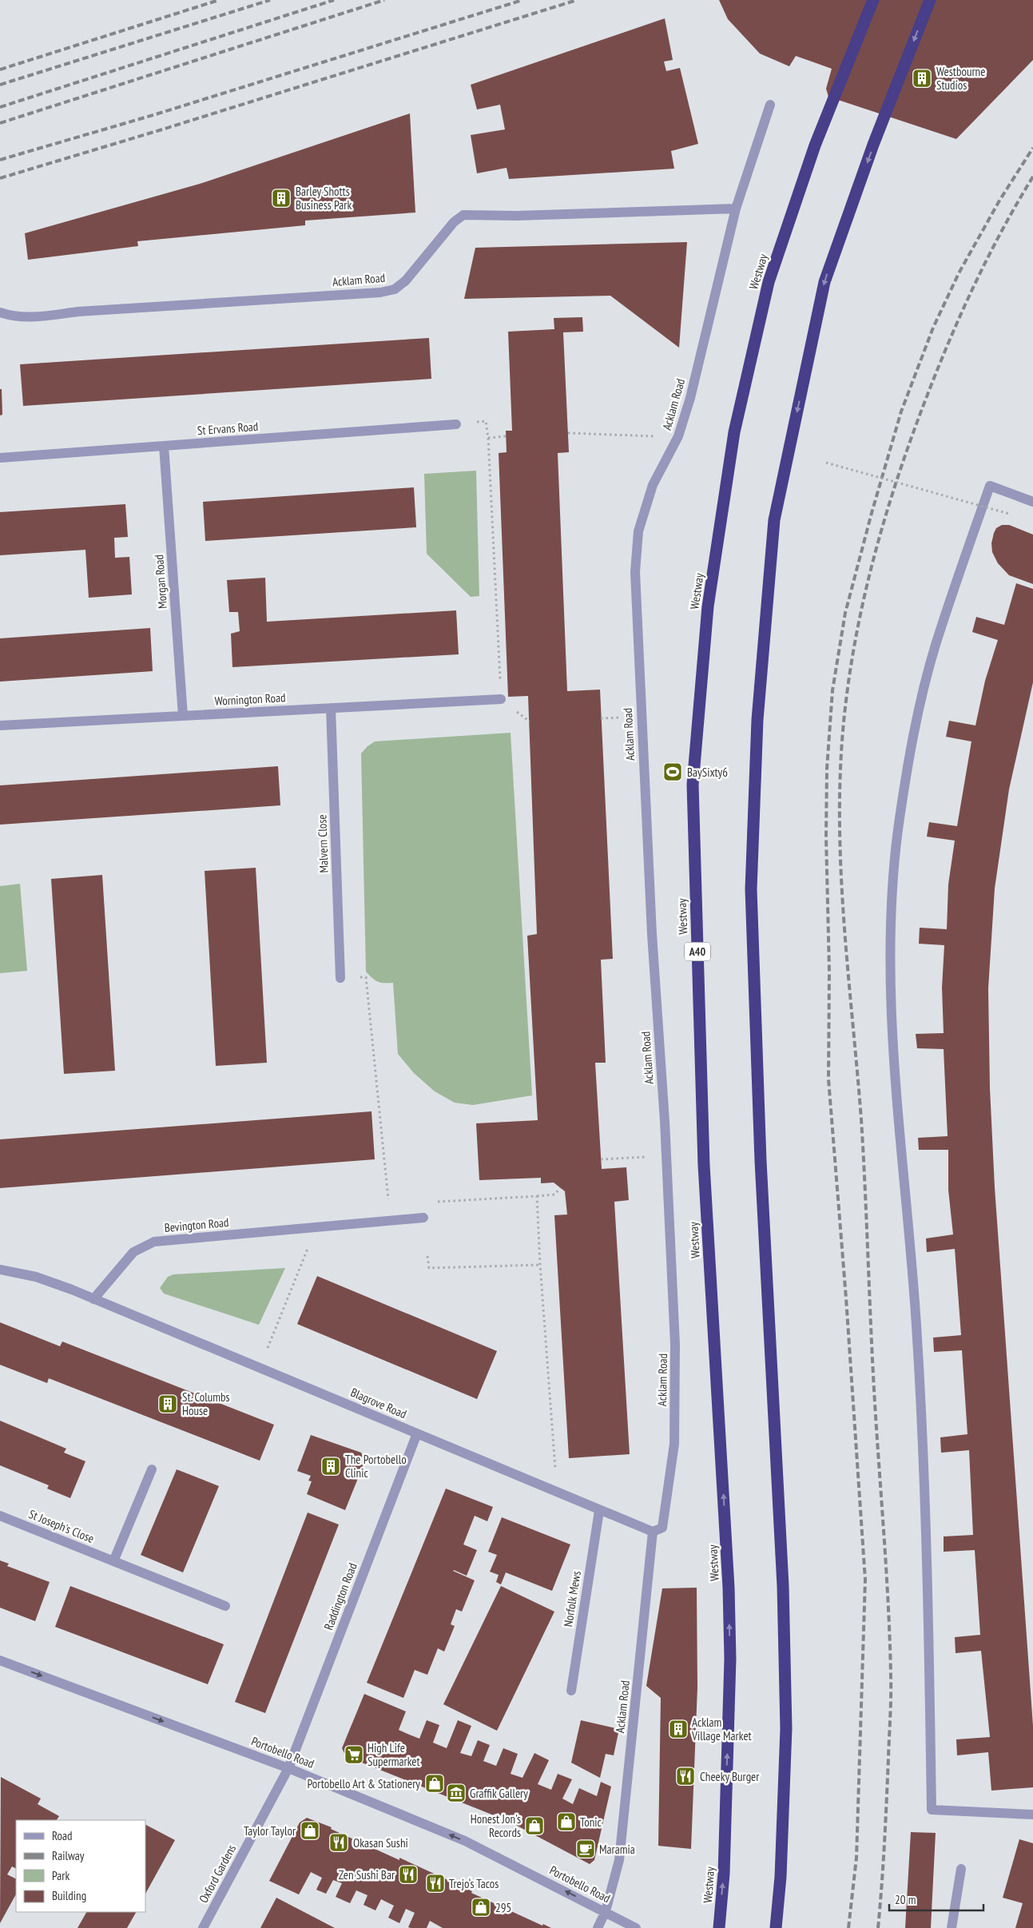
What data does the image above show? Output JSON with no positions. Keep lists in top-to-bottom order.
{
  "streets": {
    "highway": ["Westway", "A40"],
    "street": [
      "Acklam Road",
      "St Ervans Road",
      "Morgan Road",
      "Wornington Road",
      "Malvern Close",
      "Bevington Road",
      "Blagrove Road",
      "St Joseph's Close",
      "Raddington Road",
      "Norfolk Mews",
      "Portobello Road",
      "Oxford Gardens"
    ]
  },
  "crossings": [
    ["Acklam Road", "Blagrove Road"],
    ["Acklam Road", "Portobello Road"],
    ["St Ervans Road", "Morgan Road"],
    ["Morgan Road", "Wornington Road"],
    ["Wornington Road", "Malvern Close"],
    ["Bevington Road", "Blagrove Road"],
    ["Blagrove Road", "Raddington Road"],
    ["Blagrove Road", "Norfolk Mews"],
    ["Raddington Road", "Portobello Road"],
    ["Raddington Road", "Oxford Gardens"],
    ["Portobello Road", "Oxford Gardens"]
  ],
  "places": {
    "building": [
      "Westbourne Studios",
      "Barley Shotts Business Park",
      "St. Columbs House",
      "The Portobello Clinic",
      "Acklam Village Market"
    ],
    "sports": ["BaySixty6"],
    "supermarket": ["High Life Supermarket"],
    "restaurant": [
      "Cheeky Burger",
      "Okasan Sushi",
      "Zen Sushi Bar",
      "Trejo‘s Tacos"
    ],
    "shop": [
      "Portobello Art & Stationery",
      "Tonic",
      "Honest Jon's Records",
      "Taylor Taylor",
      "295"
    ],
    "museum": ["Graffik Gallery"],
    "cafe": ["Maramia"]
  },
  "legend": [
    "Road",
    "Railway",
    "Park",
    "Building"
  ],
  "scale_bar": "20 m"
}
